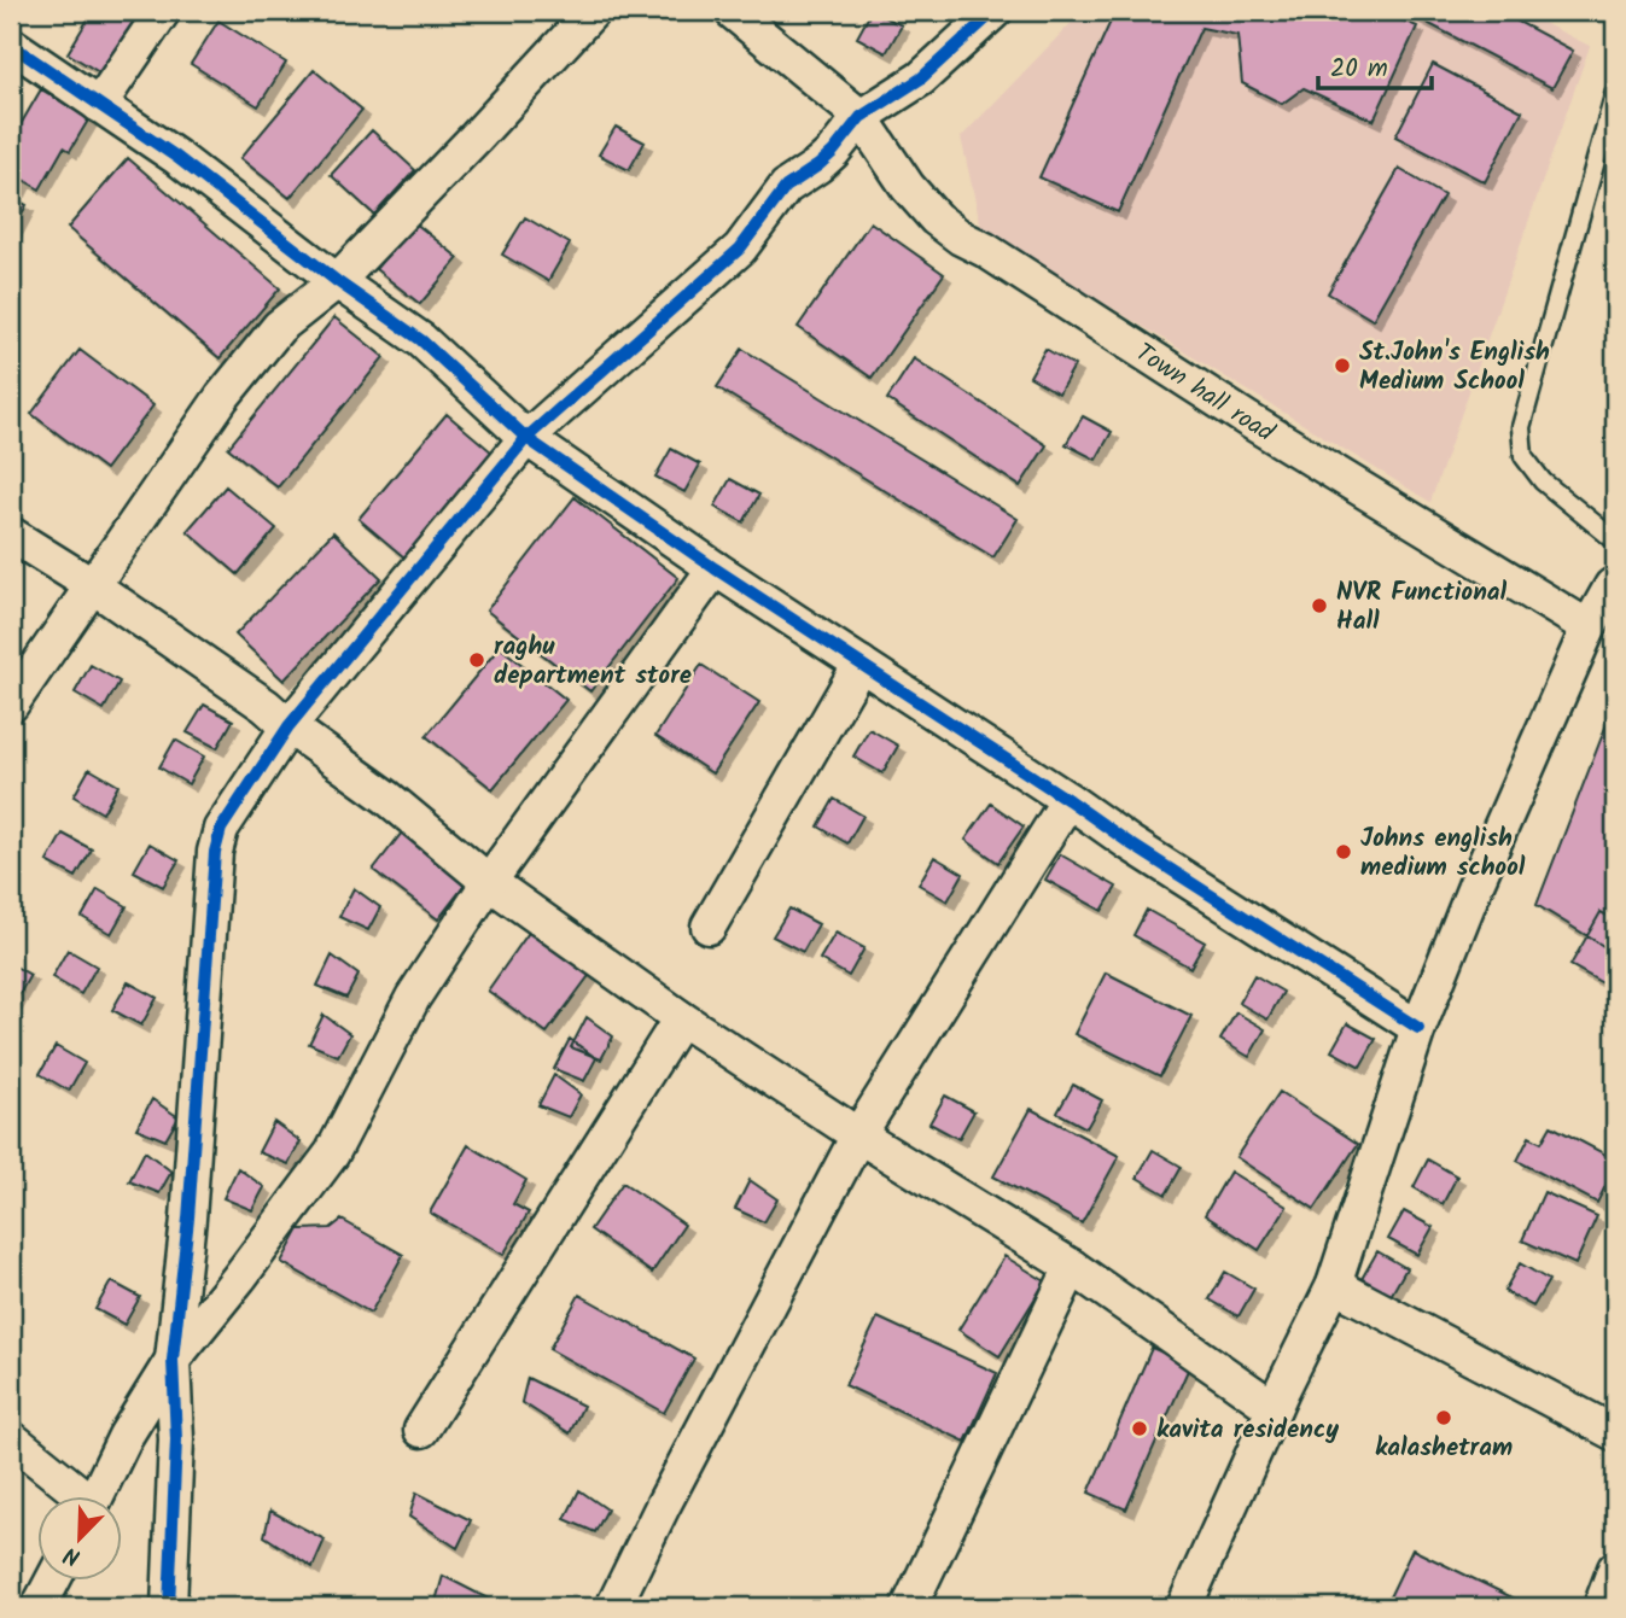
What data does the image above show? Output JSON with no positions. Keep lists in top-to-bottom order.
{
  "streets": {
    "street": ["Town hall road"]
  },
  "places": [
    "St.John's English Medium School",
    "NVR Functional Hall",
    "raghu department store",
    "Johns english medium school",
    "kalashetram",
    "kavita residency"
  ],
  "scale_bar": "20 m",
  "north": "bottom left"
}
